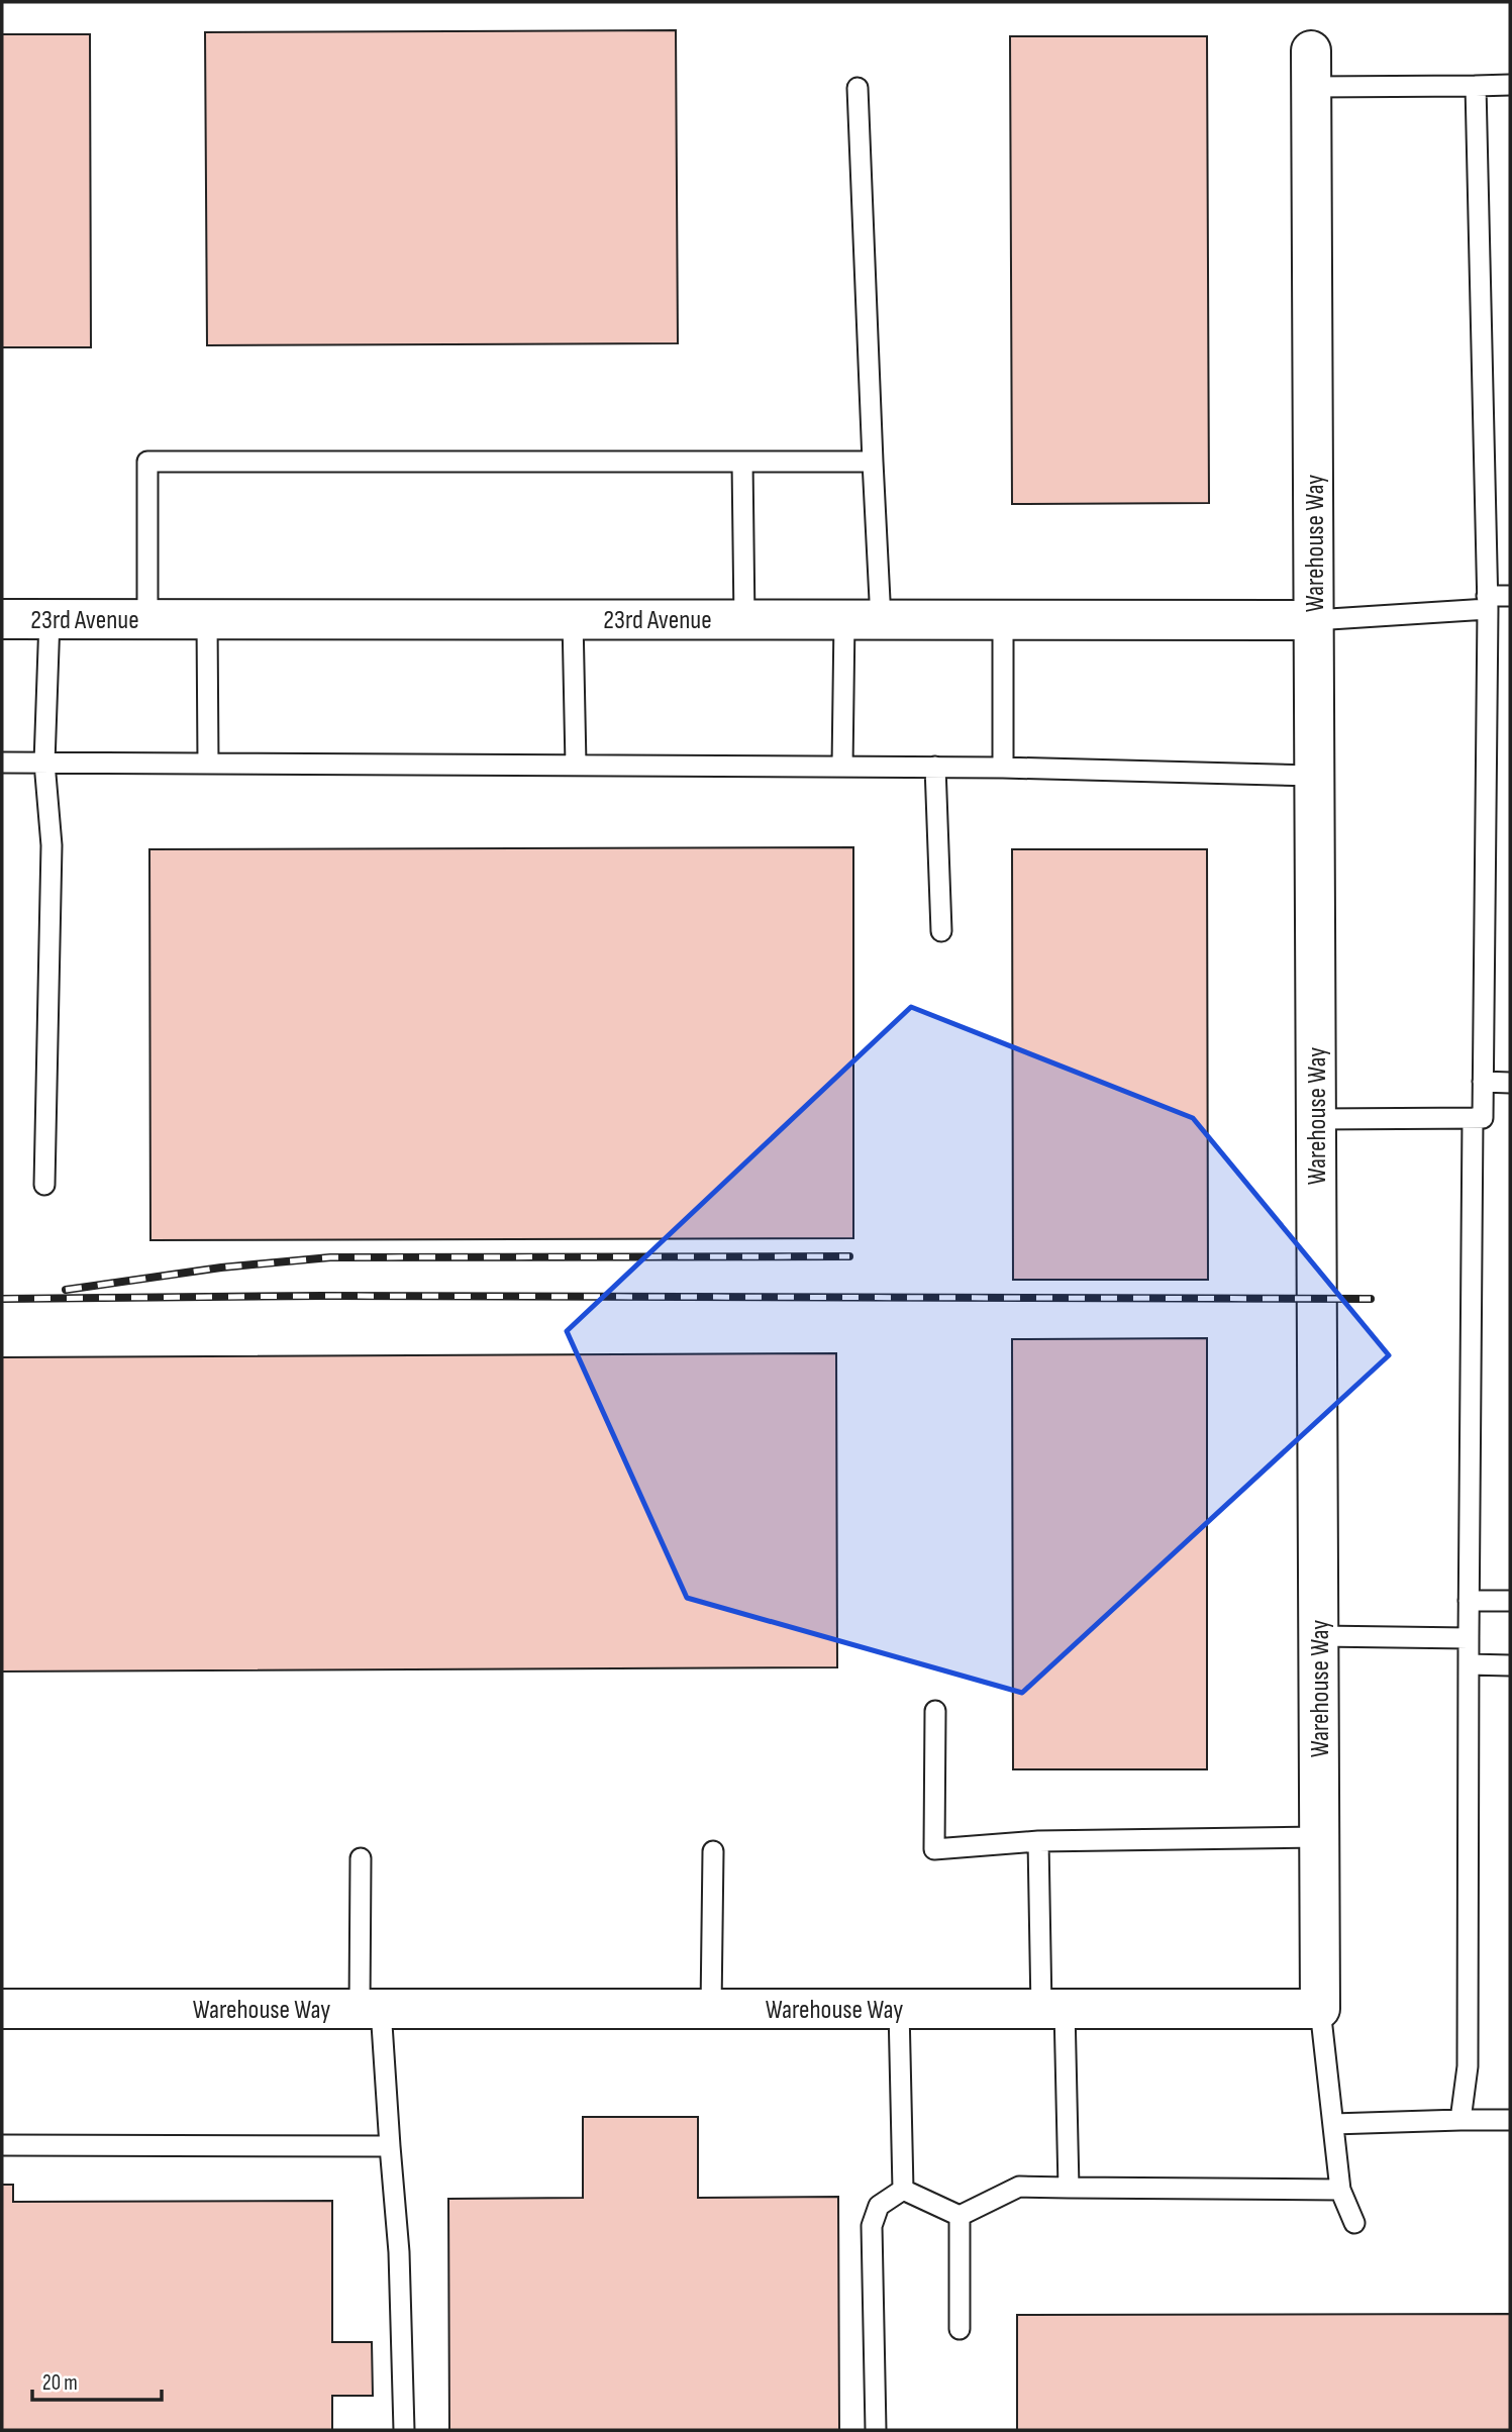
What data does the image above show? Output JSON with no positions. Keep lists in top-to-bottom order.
{
  "streets": {
    "street": ["Warehouse Way", "23rd Avenue"]
  },
  "crossings": [
    ["Warehouse Way", "23rd Avenue"]
  ],
  "scale_bar": "20 m"
}
